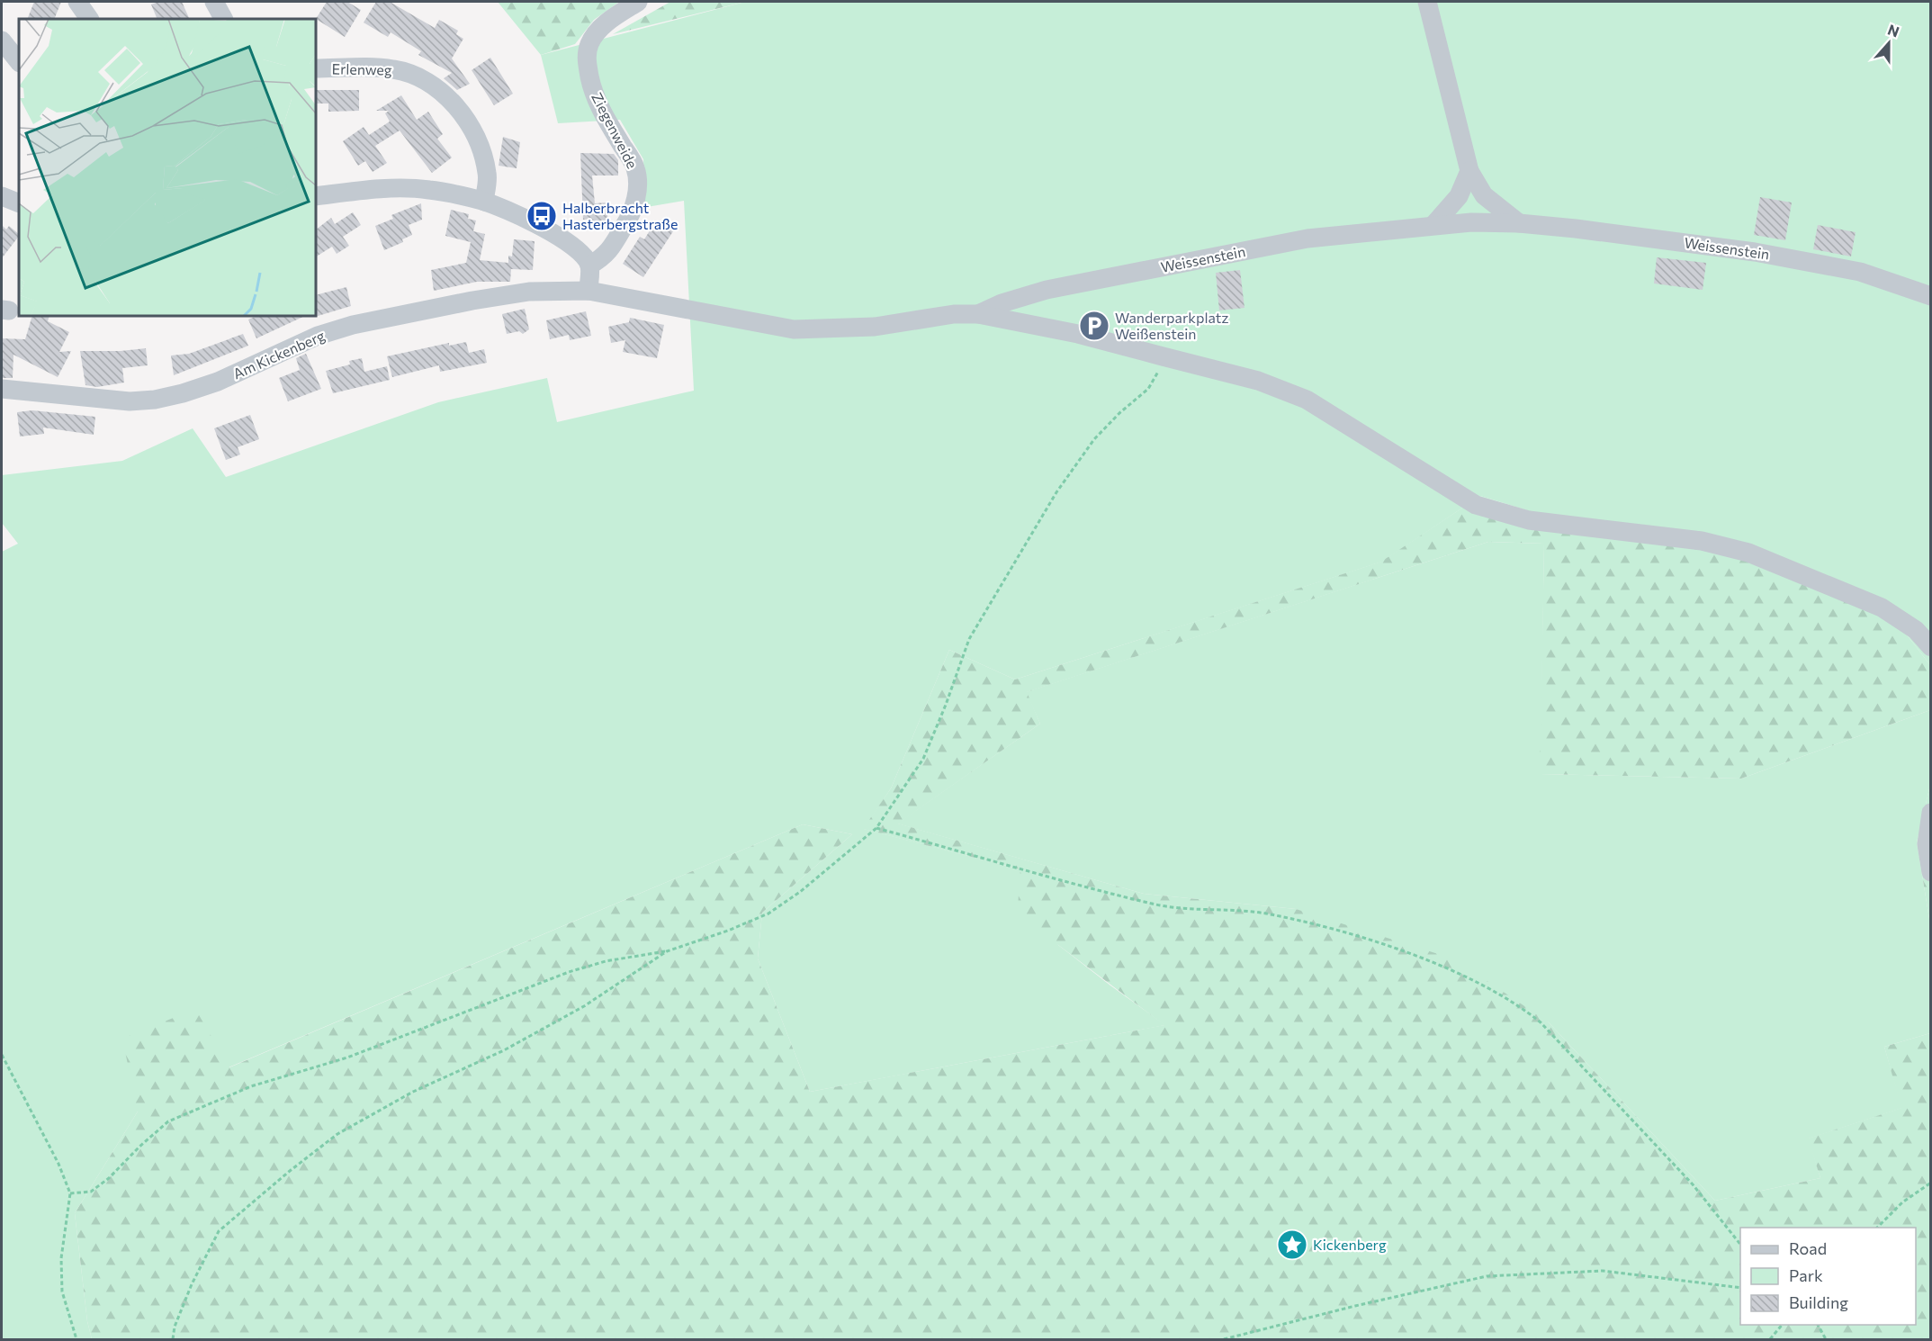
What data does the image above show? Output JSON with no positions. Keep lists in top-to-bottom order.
{
  "streets": {
    "street": [
      "Erlenweg",
      "Ziegenweide",
      "Weissenstein",
      "Am Kickenberg"
    ]
  },
  "crossings": [
    ["Weissenstein", "Am Kickenberg"]
  ],
  "places": {
    "bus stop": ["Halberbracht Hasterbergstraße"],
    "parking": ["Wanderparkplatz Weißenstein"],
    "place": ["Kickenberg"]
  },
  "legend": ["Road", "Park", "Building"],
  "north": "top"
}
